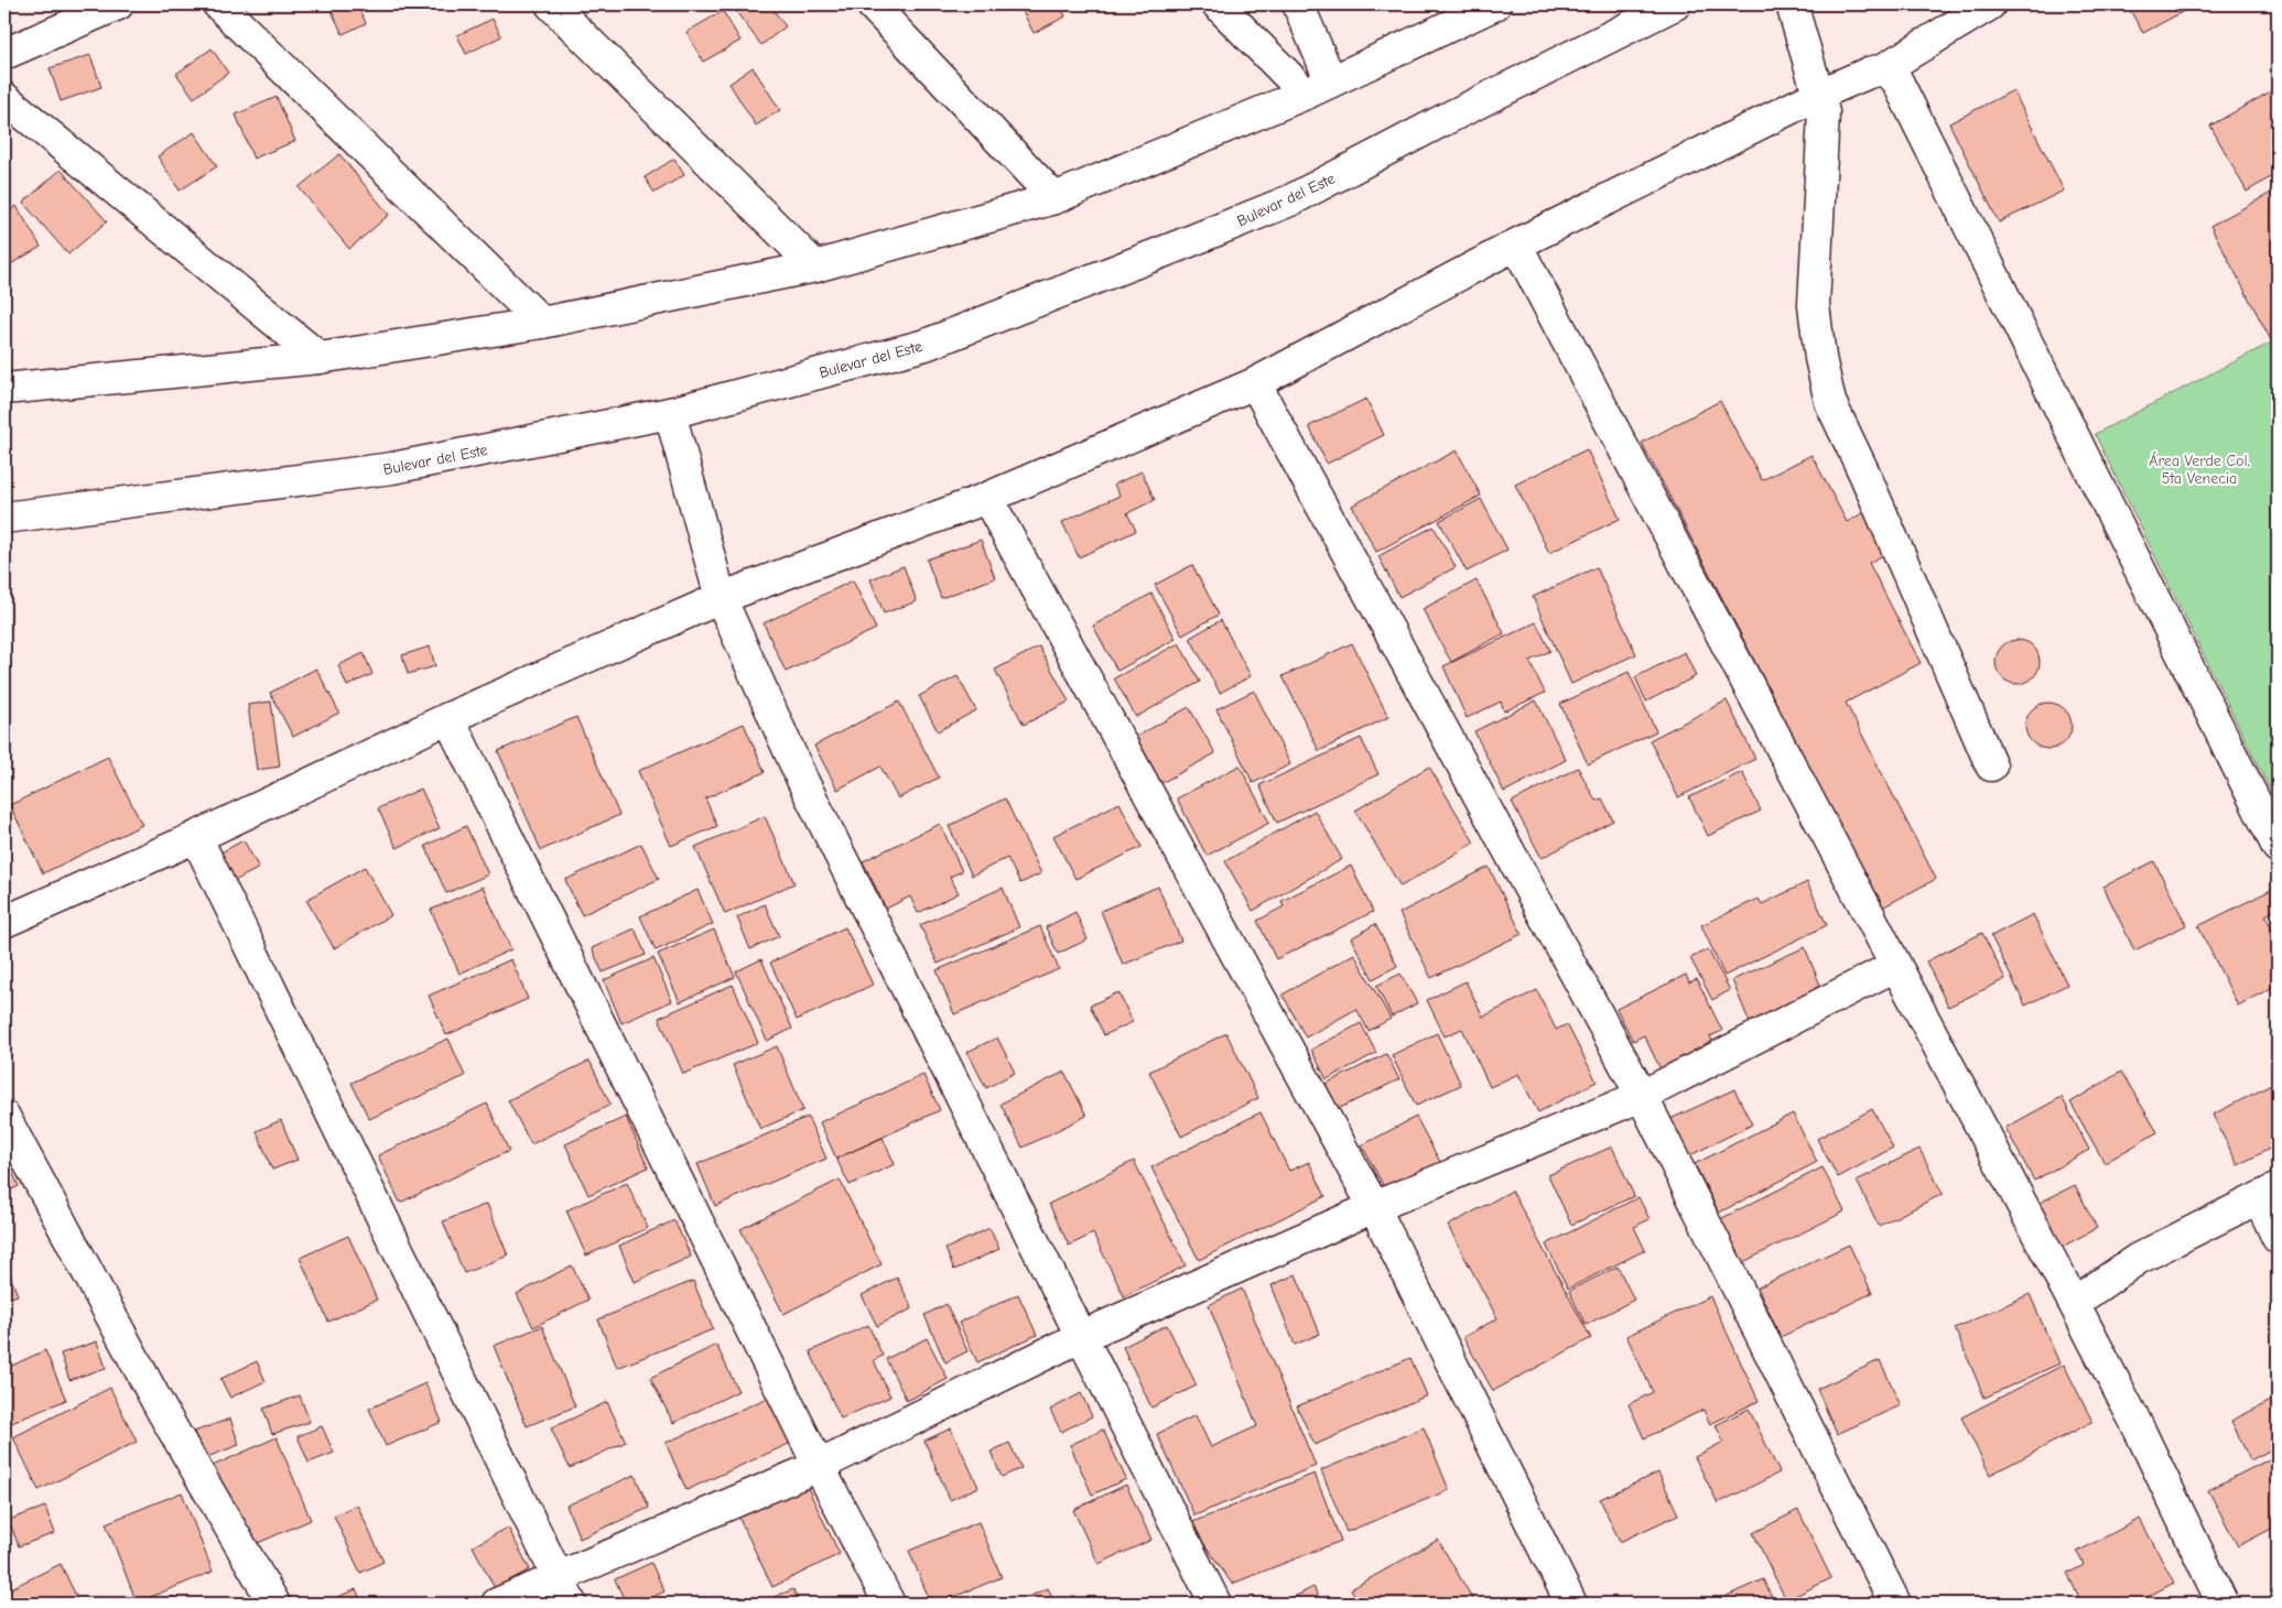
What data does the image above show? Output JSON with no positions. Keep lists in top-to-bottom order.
{
  "streets": {
    "main road": ["Bulevar del Este"]
  },
  "parks": ["Área Verde Col. 5ta Venecia"]
}
